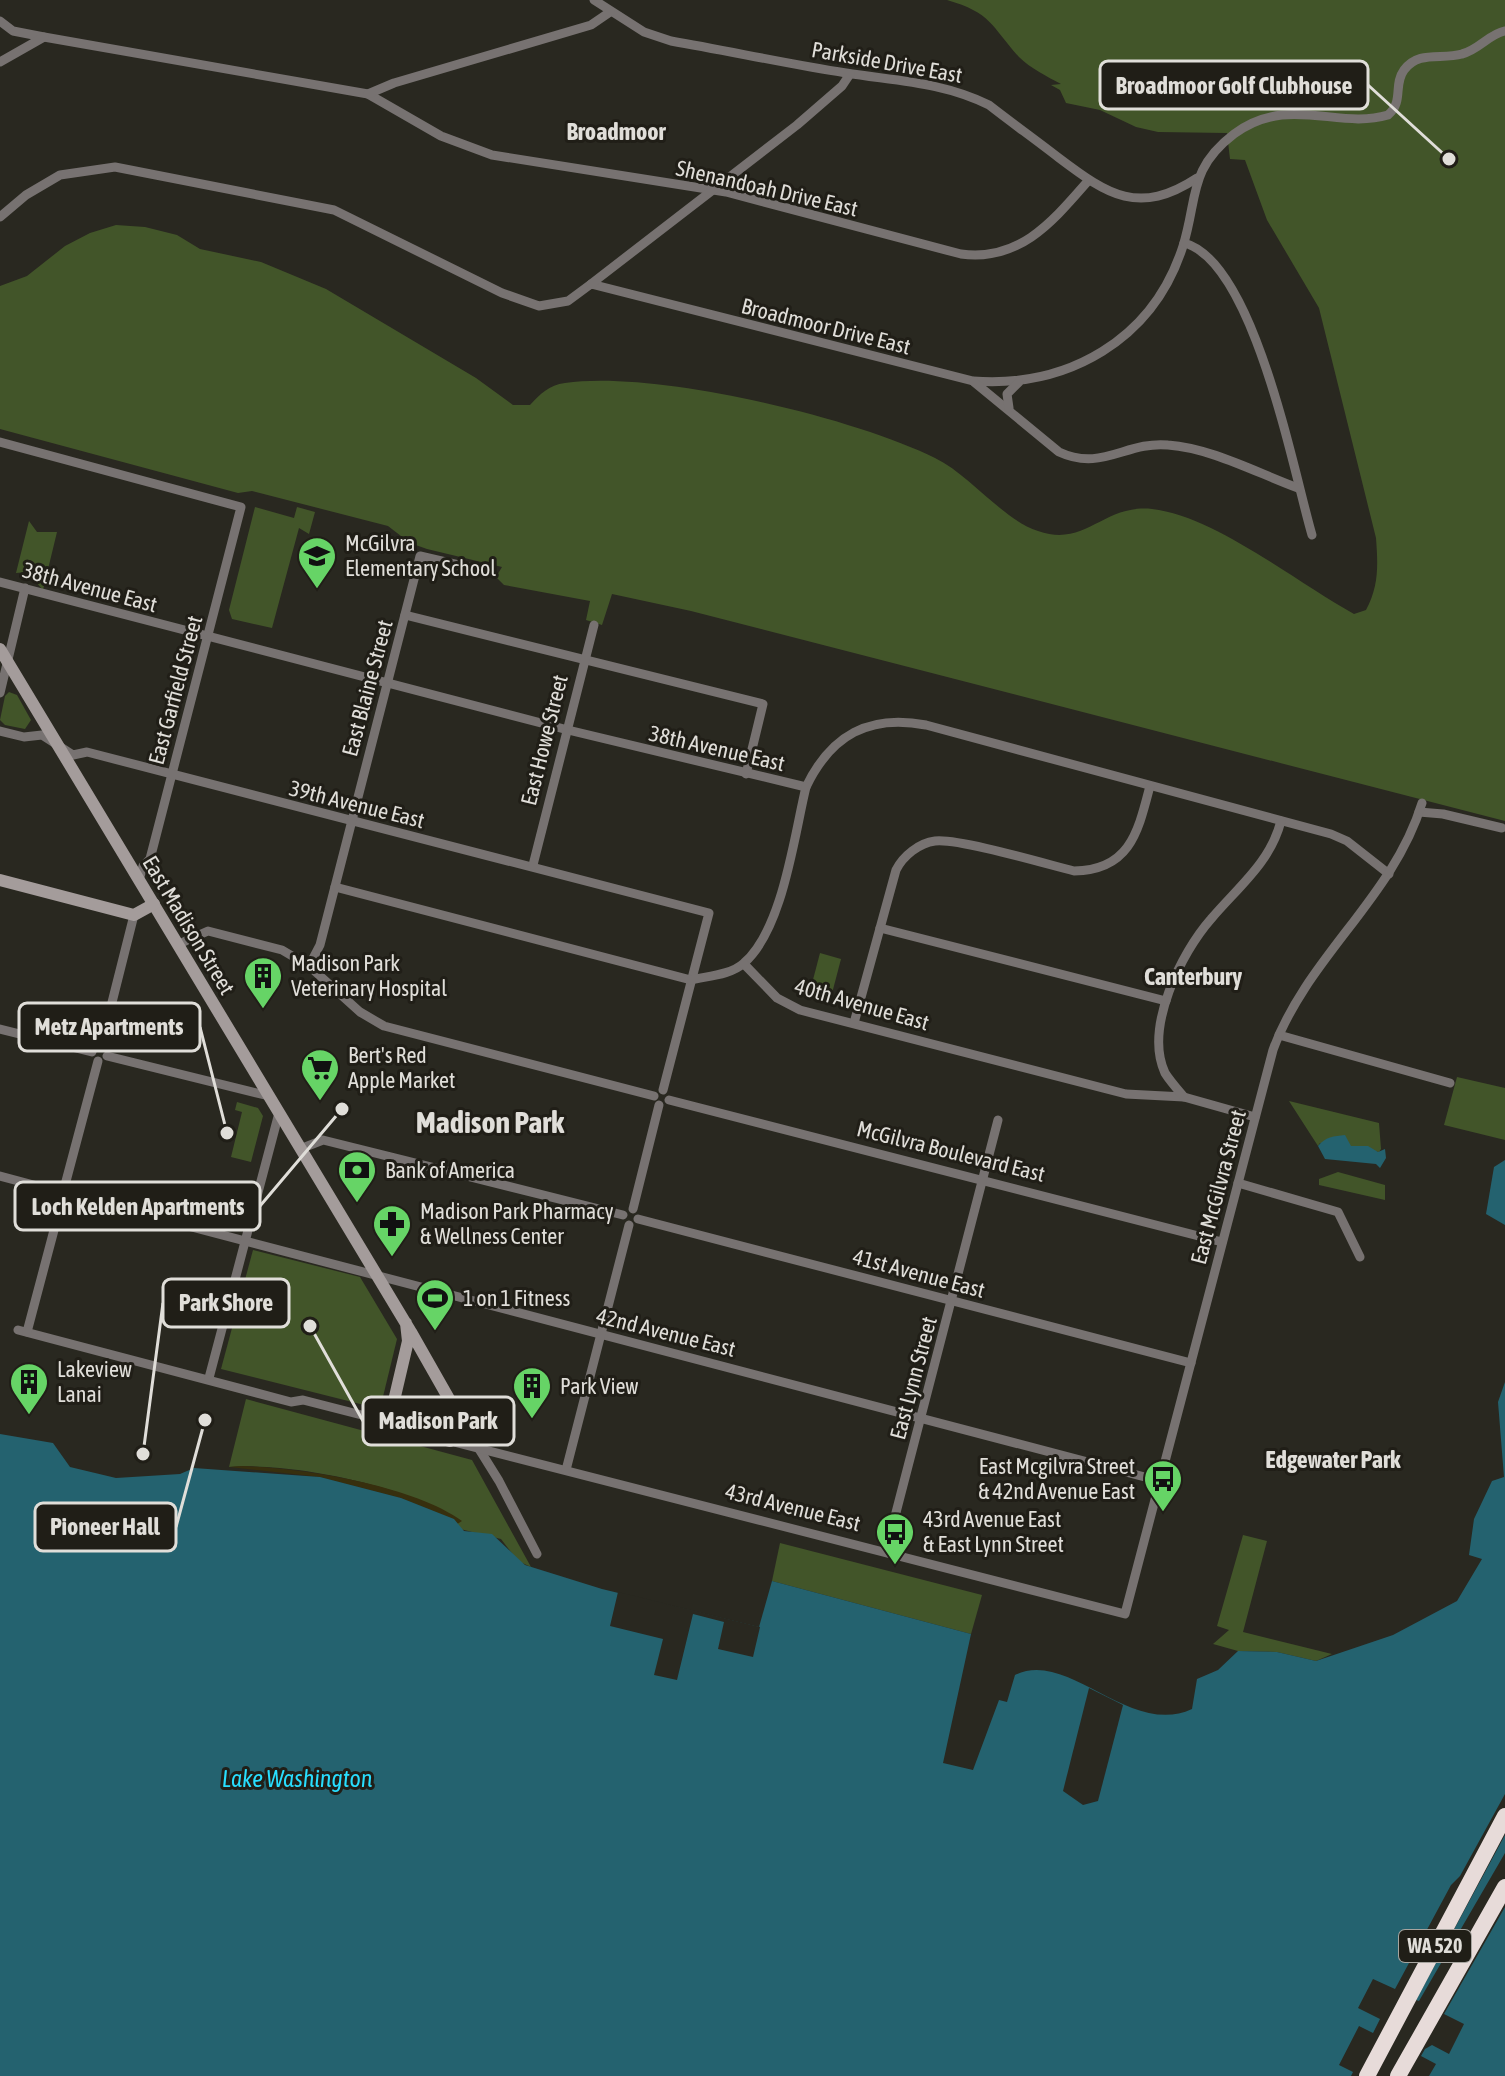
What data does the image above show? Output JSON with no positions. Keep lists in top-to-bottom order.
{
  "streets": {
    "highway": ["WA 520"],
    "street": [
      "Parkside Drive East",
      "Shenandoah Drive East",
      "Broadmoor Drive East",
      "38th Avenue East",
      "East Blaine Street",
      "East Garfield Street",
      "East Howe Street",
      "39th Avenue East",
      "East Madison Street",
      "40th Avenue East",
      "McGilvra Boulevard East",
      "East McGilvra Street",
      "41st Avenue East",
      "42nd Avenue East",
      "East Lynn Street",
      "43rd Avenue East"
    ]
  },
  "crossings": [
    ["Parkside Drive East", "Shenandoah Drive East"],
    ["Parkside Drive East", "Broadmoor Drive East"],
    ["38th Avenue East", "East Blaine Street"],
    ["38th Avenue East", "East Garfield Street"],
    ["38th Avenue East", "East Howe Street"],
    ["38th Avenue East", "East McGilvra Street"],
    ["East Blaine Street", "39th Avenue East"],
    ["East Blaine Street", "McGilvra Boulevard East"],
    ["East Garfield Street", "39th Avenue East"],
    ["East Garfield Street", "East Madison Street"],
    ["East Howe Street", "39th Avenue East"],
    ["39th Avenue East", "East Madison Street"],
    ["East Madison Street", "McGilvra Boulevard East"],
    ["East Madison Street", "42nd Avenue East"],
    ["East Madison Street", "43rd Avenue East"],
    ["40th Avenue East", "East McGilvra Street"],
    ["McGilvra Boulevard East", "East McGilvra Street"],
    ["McGilvra Boulevard East", "East Lynn Street"],
    ["East McGilvra Street", "41st Avenue East"],
    ["East McGilvra Street", "42nd Avenue East"],
    ["East McGilvra Street", "43rd Avenue East"],
    ["41st Avenue East", "East Lynn Street"],
    ["42nd Avenue East", "East Lynn Street"],
    ["42nd Avenue East", "43rd Avenue East"],
    ["East Lynn Street", "43rd Avenue East"]
  ],
  "districts": [
    "Broadmoor",
    "Canterbury",
    "Madison Park",
    "Edgewater Park"
  ],
  "water": ["Lake Washington"],
  "places": {
    "other": [
      "Broadmoor Golf Clubhouse",
      "Loch Kelden Apartments",
      "Metz Apartments",
      "Madison Park",
      "Pioneer Hall",
      "Park Shore"
    ],
    "school or university": ["McGilvra Elementary School"],
    "building": ["Madison Park Veterinary Hospital", "Lakeview Lanai", "Park View"],
    "supermarket": ["Bert's Red Apple Market"],
    "bank": ["Bank of America"],
    "pharmacy": ["Madison Park Pharmacy & Wellness Center"],
    "sports": ["1 on 1 Fitness"],
    "bus stop": ["East Mcgilvra Street & 42nd Avenue East", "43rd Avenue East & East Lynn Street"]
  }
}
